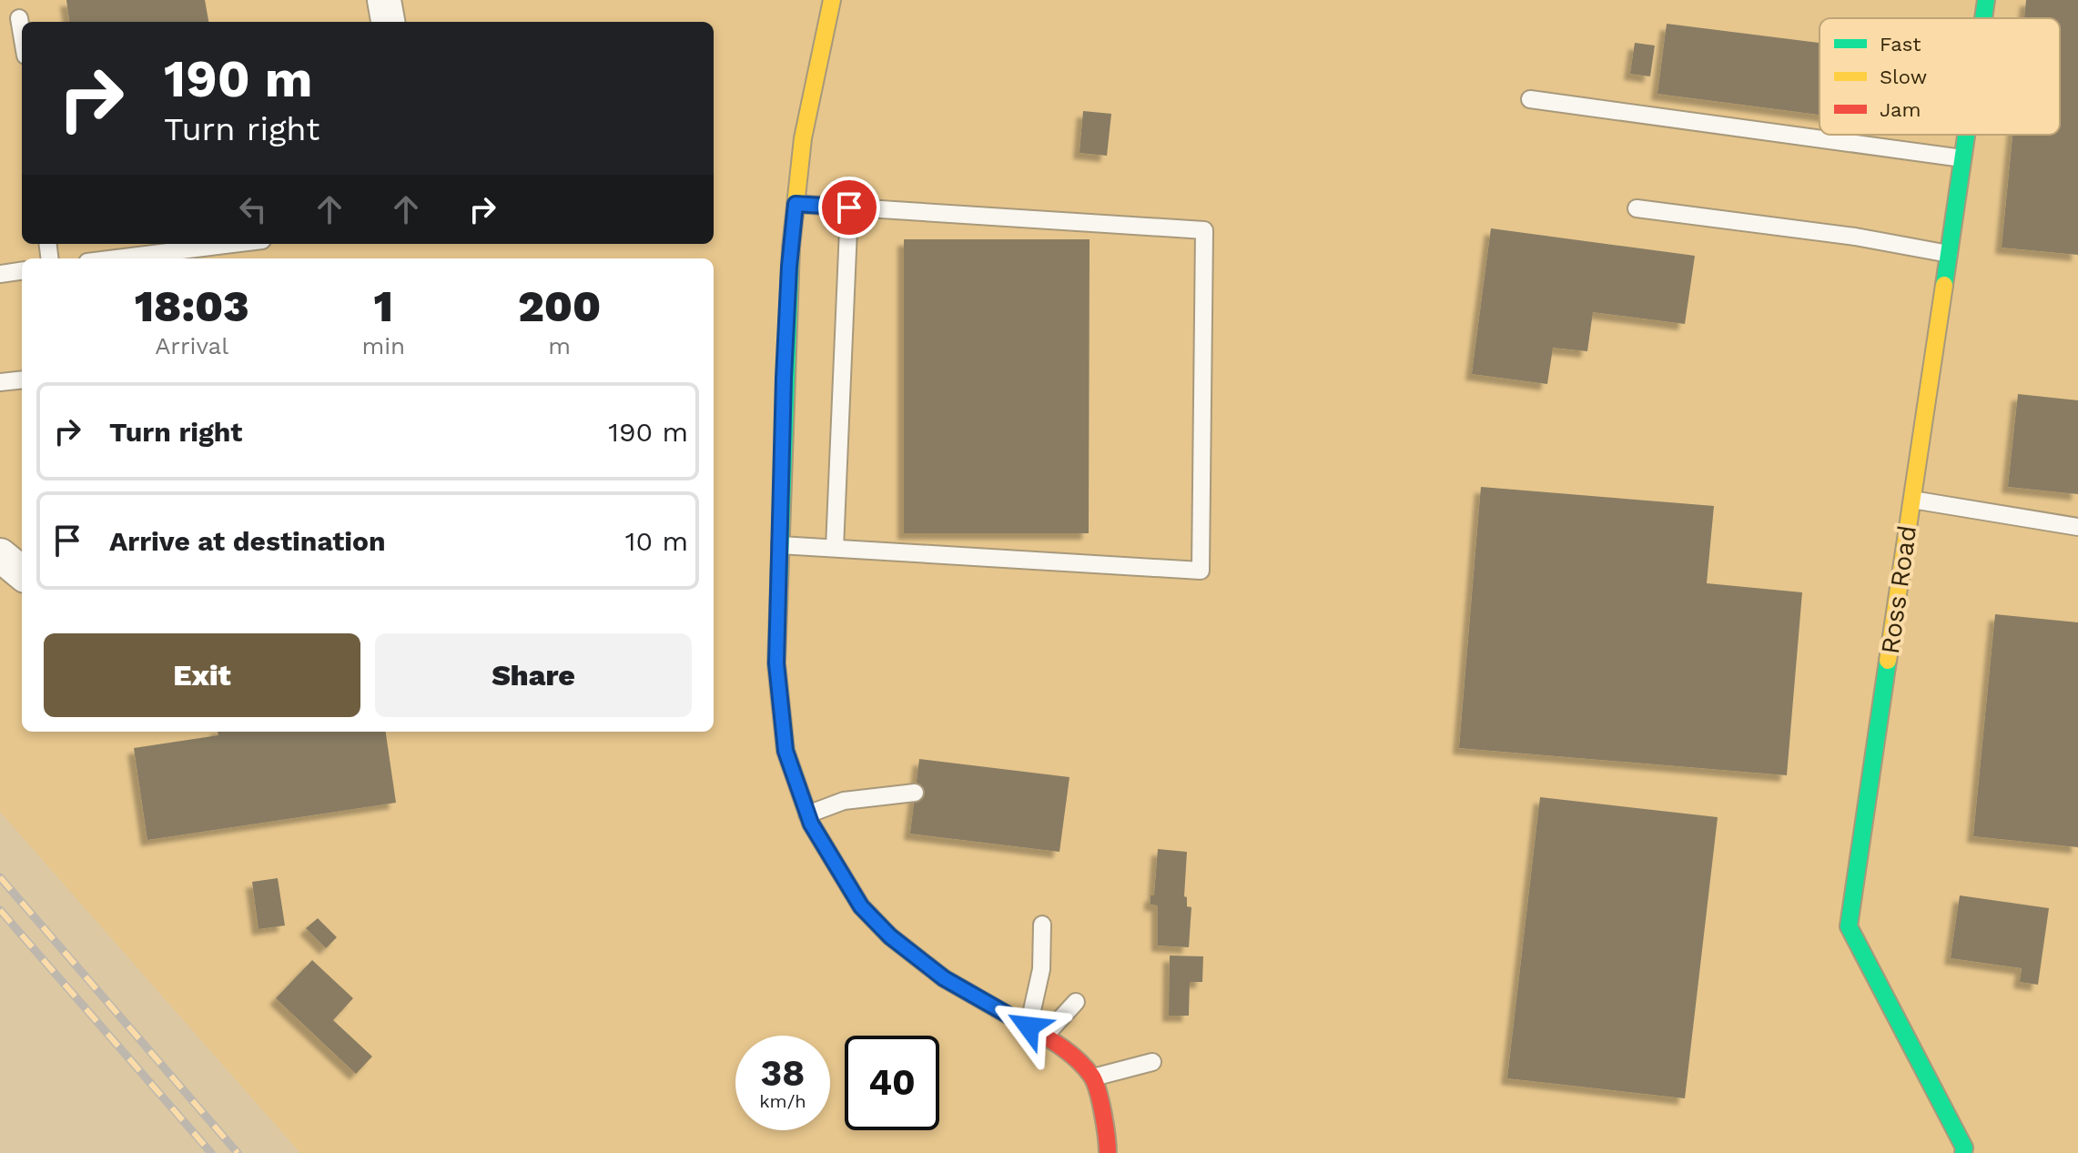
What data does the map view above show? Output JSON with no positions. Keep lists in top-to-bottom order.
{
  "streets": {
    "street": ["Ross Road"]
  },
  "legend": ["Fast", "Slow", "Jam"],
  "page": {
    "turn": ["190 m", "Turn right"],
    "eta": [
      "18:03",
      "Arrival",
      "1",
      "min",
      "200",
      "m"
    ],
    "list": [
      {
        "name": "Turn right",
        "value": "190 m"
      },
      {
        "name": "Arrive at destination",
        "value": "10 m"
      }
    ],
    "buttons": ["Exit", "Share"],
    "speed": "38 km/h",
    "limit": "40"
  }
}
